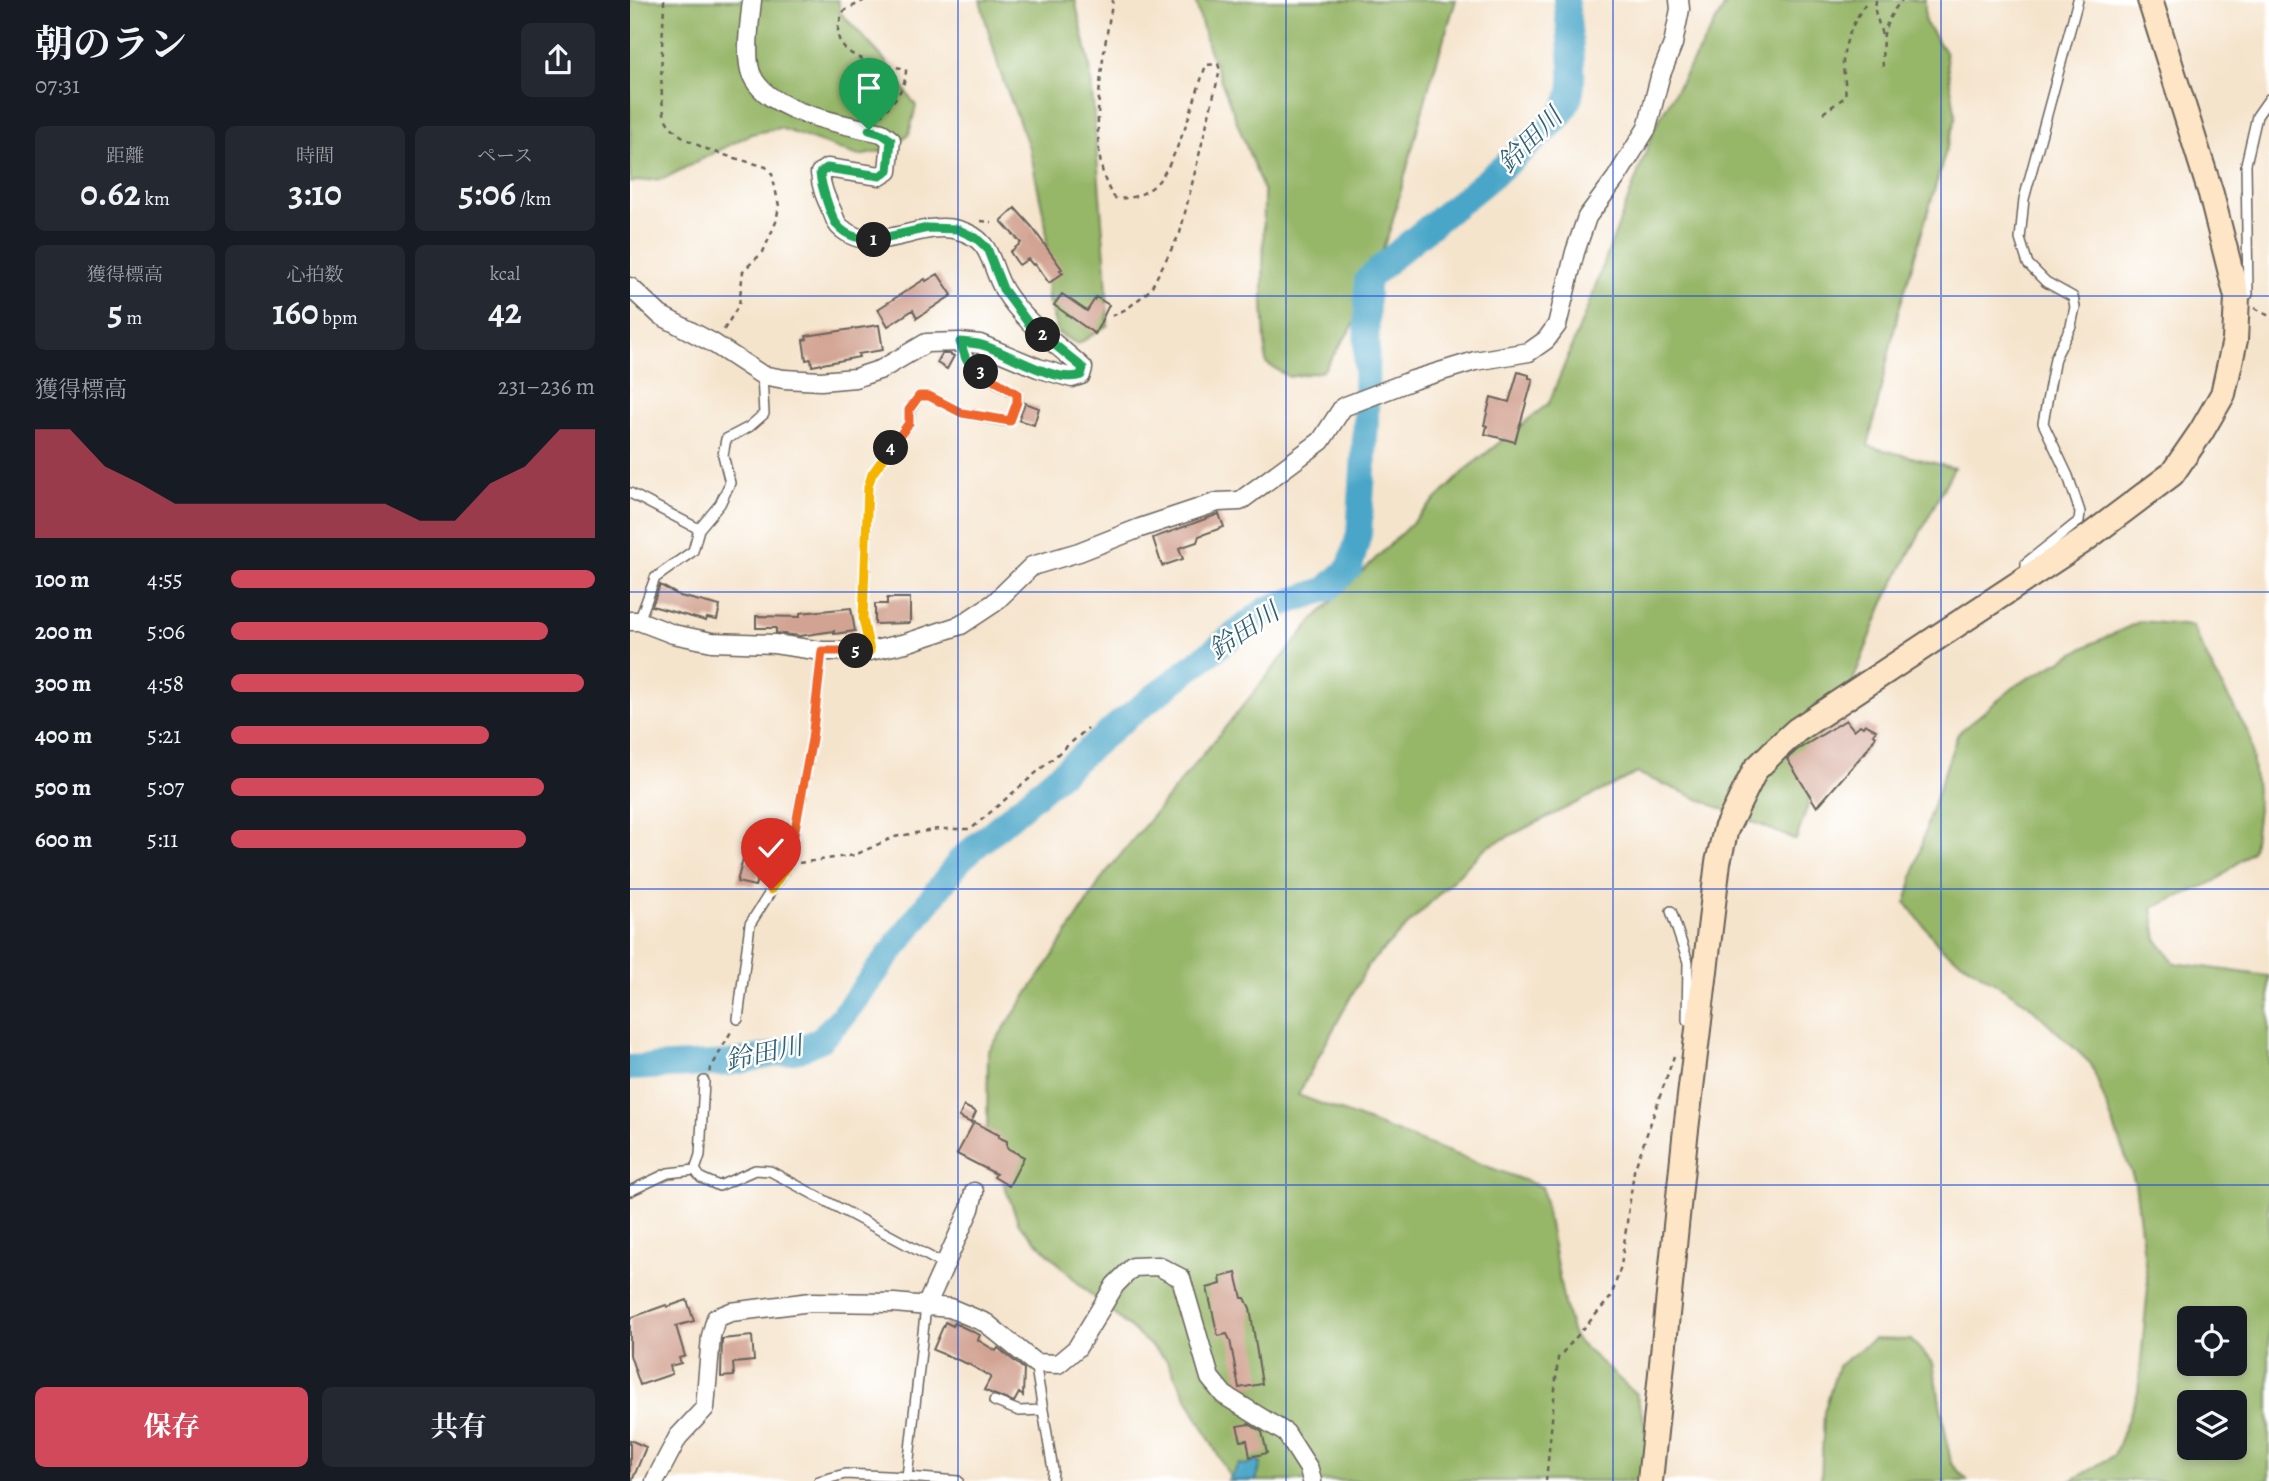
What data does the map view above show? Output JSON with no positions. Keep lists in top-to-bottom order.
{
  "water": ["鈴田川"],
  "page": {
    "heading": ["朝のラン", "07:31"],
    "stats": [
      ["距離", "0.62 km"],
      ["時間", "3:10"],
      ["ペース", "5:06 /km"],
      ["獲得標高", "5 m"],
      ["心拍数", "160 bpm"],
      ["kcal", "42"]
    ],
    "pins": [
      "1",
      "2",
      "3",
      "4",
      "5"
    ],
    "chart": ["獲得標高", "231–236 m"],
    "list": [
      {
        "name": "100 m",
        "note": "4:55"
      },
      {
        "name": "200 m",
        "note": "5:06"
      },
      {
        "name": "300 m",
        "note": "4:58"
      },
      {
        "name": "400 m",
        "note": "5:21"
      },
      {
        "name": "500 m",
        "note": "5:07"
      },
      {
        "name": "600 m",
        "note": "5:11"
      }
    ],
    "buttons": ["保存", "共有"]
  }
}
